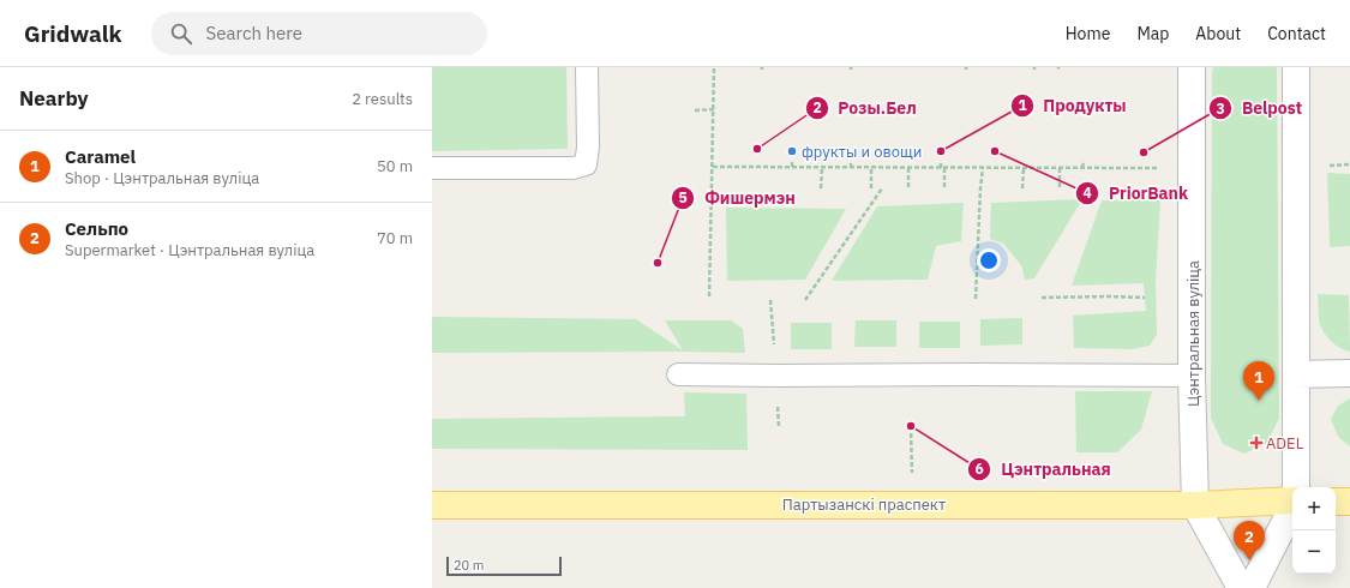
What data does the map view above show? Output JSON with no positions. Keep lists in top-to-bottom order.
{
  "streets": {
    "main road": ["Партызанскі праспект"],
    "street": ["Цэнтральная вуліца"]
  },
  "crossings": [
    ["Цэнтральная вуліца", "Партызанскі праспект"]
  ],
  "places": {
    "other": [
      "Розы.Бел",
      "фрукты и овощи",
      "Продукты",
      "PriorBank",
      "Belpost",
      "Фишермэн",
      "Цэнтральная"
    ],
    "health": ["ADEL"]
  },
  "scale_bar": "20 m",
  "page": {
    "header": "Gridwalk",
    "search": "Search here",
    "nav": [
      "Home",
      "Map",
      "About",
      "Contact"
    ],
    "heading": ["Nearby", "2 results"],
    "list": [
      {
        "mark": "1",
        "name": "Caramel",
        "note": "Shop · Цэнтральная вуліца",
        "value": "50 m"
      },
      {
        "mark": "2",
        "name": "Сельпо",
        "note": "Supermarket · Цэнтральная вуліца",
        "value": "70 m"
      }
    ],
    "pins": ["1", "2"],
    "map_buttons": ["+", "−"],
    "scale": "20 m"
  }
}
